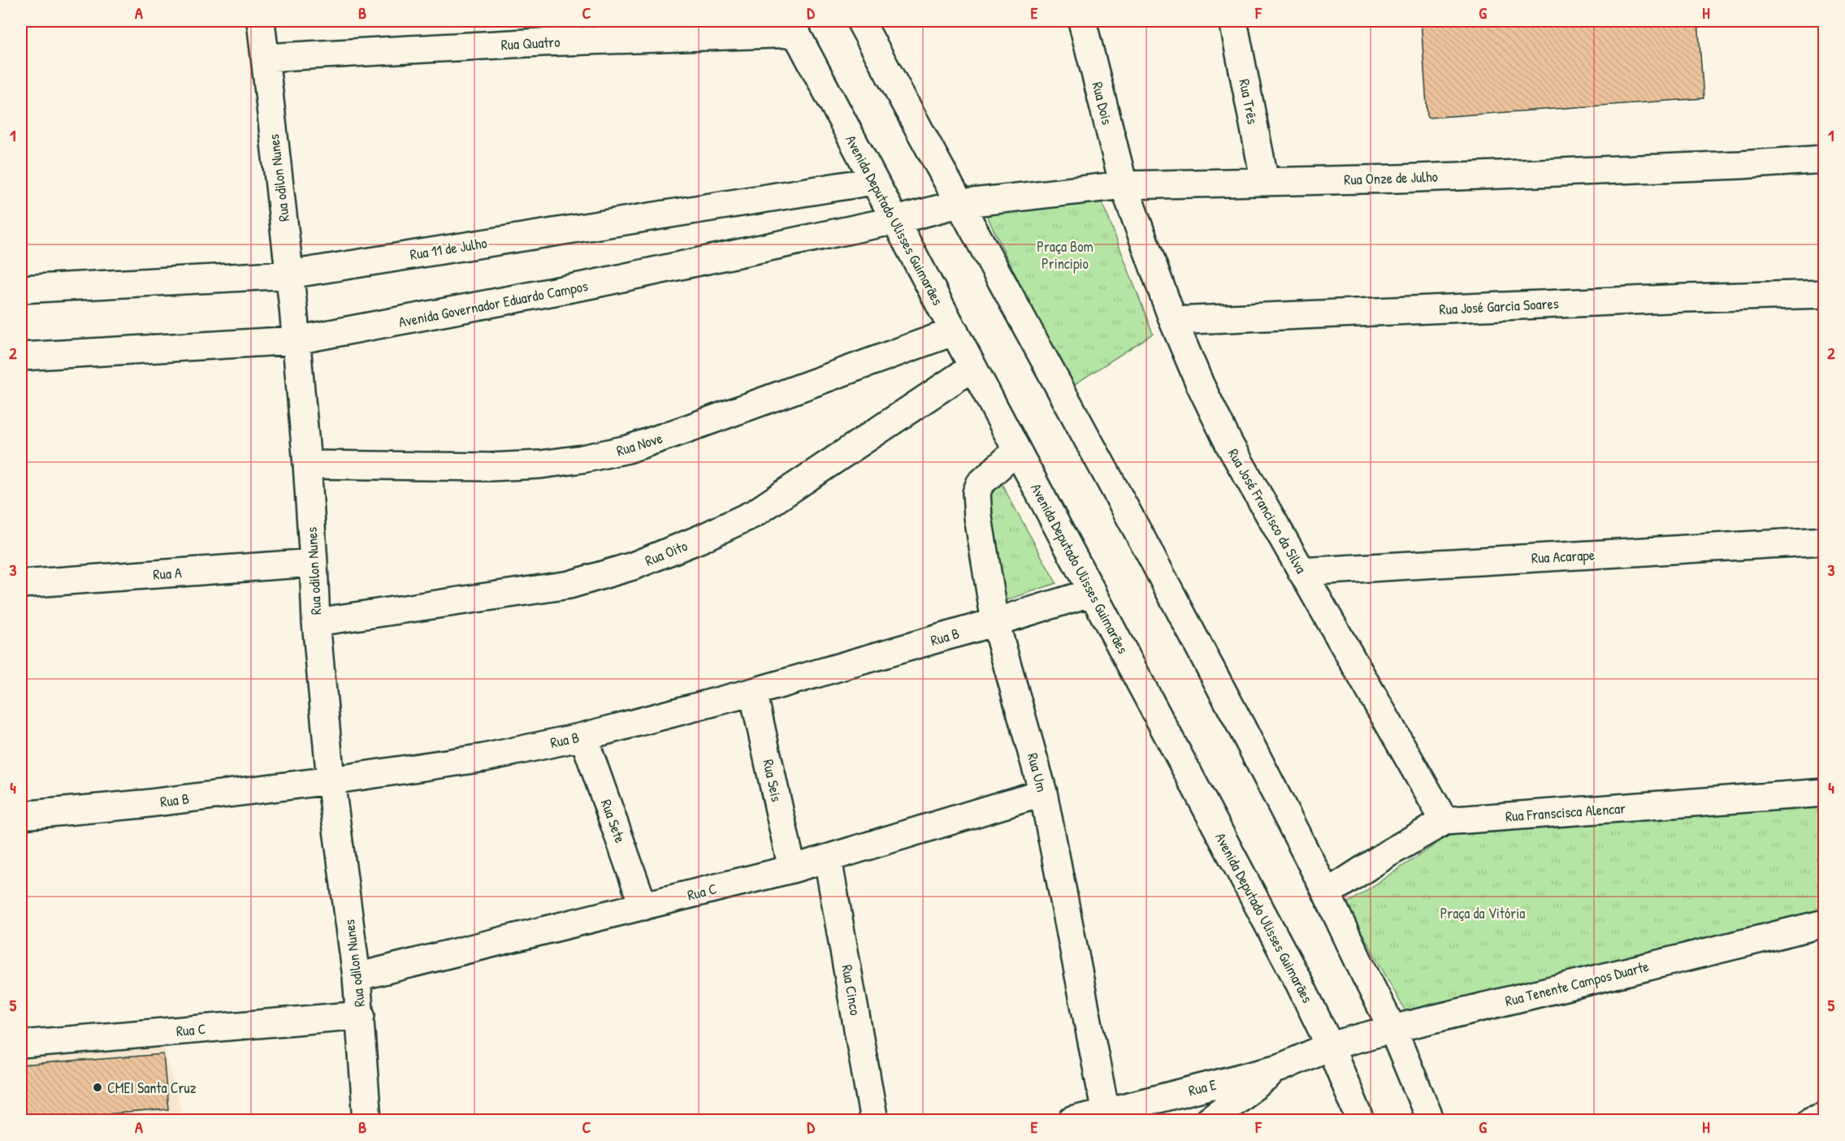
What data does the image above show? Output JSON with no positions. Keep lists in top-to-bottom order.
{
  "streets": {
    "street": [
      "Rua Quatro",
      "Rua Três",
      "Rua Dois",
      "Rua odilon Nunes",
      "Rua Onze de Julho",
      "Avenida Deputado Ulisses Guimarães",
      "Rua 11 de Julho",
      "Avenida Governador Eduardo Campos",
      "Rua José Garcia Soares",
      "Rua Nove",
      "Rua José Francisco da Silva",
      "Rua Oito",
      "Rua Acarape",
      "Rua A",
      "Rua B",
      "Rua Um",
      "Rua Seis",
      "Rua Franscisca Alencar",
      "Rua Sete",
      "Rua C",
      "Rua Tenente Campos Duarte",
      "Rua Cinco",
      "Rua E"
    ]
  },
  "crossings": [
    ["Rua Quatro", "Rua odilon Nunes"],
    ["Rua Quatro", "Avenida Deputado Ulisses Guimarães"],
    ["Rua Três", "Rua Onze de Julho"],
    ["Rua Dois", "Rua Onze de Julho"],
    ["Rua Dois", "Rua José Francisco da Silva"],
    ["Rua odilon Nunes", "Rua 11 de Julho"],
    ["Rua odilon Nunes", "Avenida Governador Eduardo Campos"],
    ["Rua odilon Nunes", "Rua Nove"],
    ["Rua odilon Nunes", "Rua Oito"],
    ["Rua odilon Nunes", "Rua A"],
    ["Rua odilon Nunes", "Rua B"],
    ["Rua odilon Nunes", "Rua C"],
    ["Rua Onze de Julho", "Avenida Governador Eduardo Campos"],
    ["Rua Onze de Julho", "Rua José Francisco da Silva"],
    ["Avenida Deputado Ulisses Guimarães", "Rua 11 de Julho"],
    ["Avenida Deputado Ulisses Guimarães", "Avenida Governador Eduardo Campos"],
    ["Avenida Deputado Ulisses Guimarães", "Rua Nove"],
    ["Avenida Deputado Ulisses Guimarães", "Rua Oito"],
    ["Avenida Deputado Ulisses Guimarães", "Rua B"],
    ["Avenida Deputado Ulisses Guimarães", "Rua Um"],
    ["Avenida Deputado Ulisses Guimarães", "Rua Tenente Campos Duarte"],
    ["Avenida Deputado Ulisses Guimarães", "Rua E"],
    ["Rua José Garcia Soares", "Rua José Francisco da Silva"],
    ["Rua José Francisco da Silva", "Rua Acarape"],
    ["Rua José Francisco da Silva", "Rua Franscisca Alencar"],
    ["Rua B", "Rua Um"],
    ["Rua B", "Rua Seis"],
    ["Rua B", "Rua Sete"],
    ["Rua Um", "Rua C"],
    ["Rua Um", "Rua E"],
    ["Rua Seis", "Rua C"],
    ["Rua Sete", "Rua C"],
    ["Rua C", "Rua Cinco"],
    ["Rua Tenente Campos Duarte", "Rua E"]
  ],
  "parks": ["Praça Bom Principio", "Praça da Vitória"],
  "places": ["CMEI Santa Cruz"],
  "grid": {
    "columns": [
      "A",
      "B",
      "C",
      "D",
      "E",
      "F",
      "G",
      "H"
    ],
    "rows": [
      "1",
      "2",
      "3",
      "4",
      "5"
    ]
  }
}
